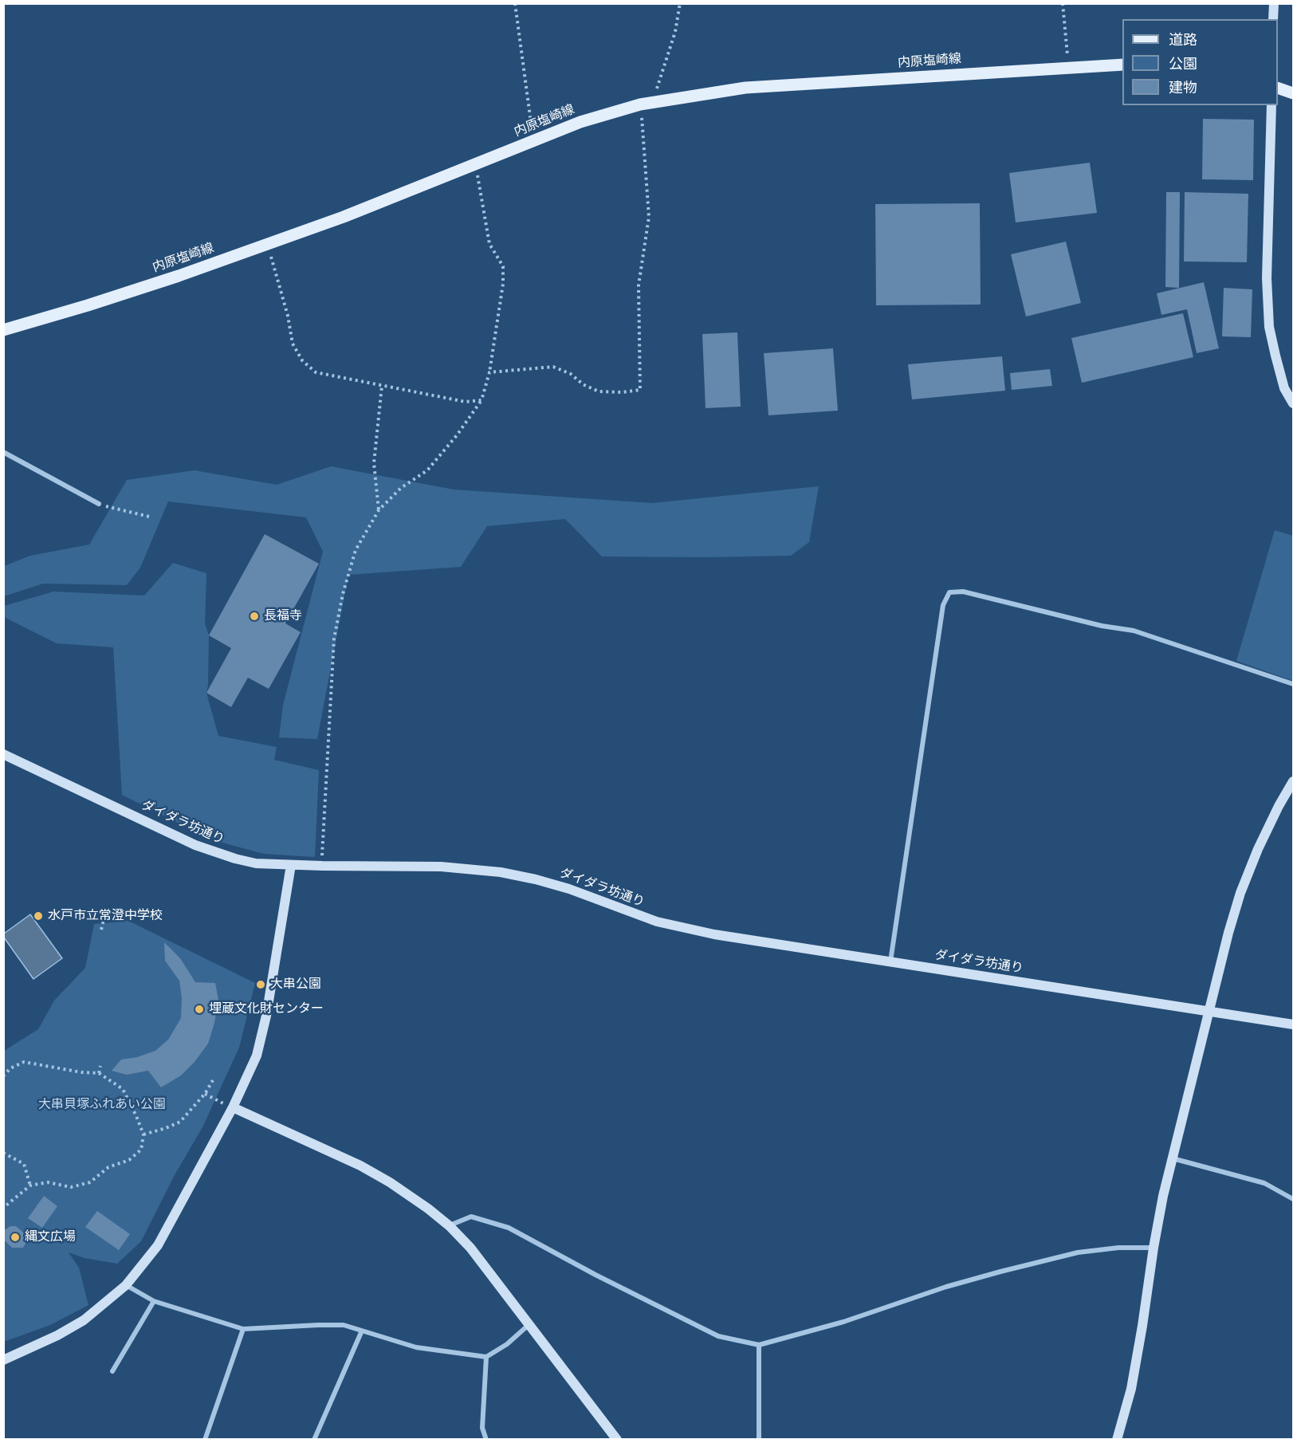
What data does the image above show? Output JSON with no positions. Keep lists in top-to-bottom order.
{
  "streets": {
    "main road": ["内原塩崎線"],
    "street": ["ダイダラ坊通り"]
  },
  "parks": ["大串貝塚ふれあい公園"],
  "places": [
    "長福寺",
    "水戸市立常澄中学校",
    "大串公園",
    "埋蔵文化財センター",
    "縄文広場"
  ],
  "legend": ["道路", "公園", "建物"]
}
